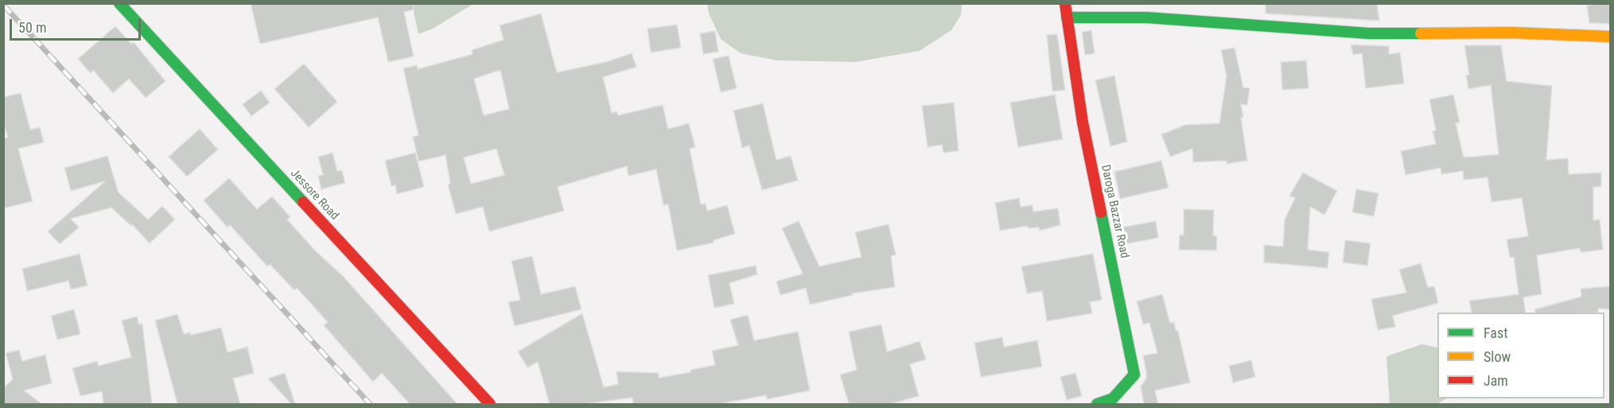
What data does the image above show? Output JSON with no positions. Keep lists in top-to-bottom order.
{
  "streets": {
    "main road": ["Jessore Road", "Daroga Bazzar Road"]
  },
  "legend": ["Fast", "Slow", "Jam"],
  "scale_bar": "50 m"
}
